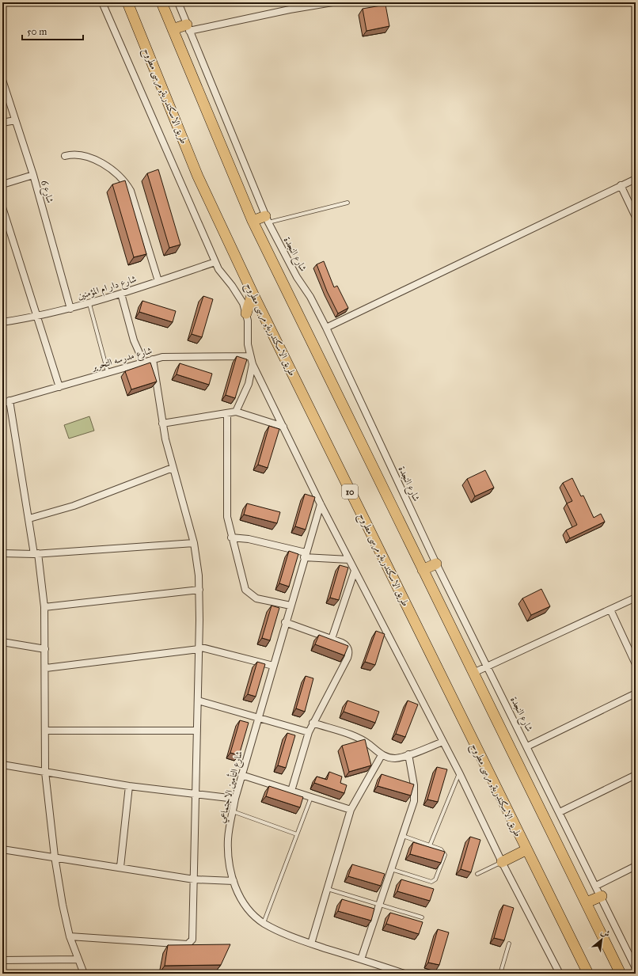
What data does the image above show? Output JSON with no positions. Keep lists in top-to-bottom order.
{
  "streets": {
    "main road": ["طريق الاسكندرية, مرسى مطروح", "10"],
    "street": [
      "شارع 6",
      "شارع النجدة",
      "شارع دار ام المؤمنين",
      "شارع مدرسه التحرير",
      "شارع التأمين الاجتماعي"
    ]
  },
  "crossings": [
    ["شارع 6", "شارع دار ام المؤمنين"]
  ],
  "scale_bar": "50 m",
  "north": "top right"
}
